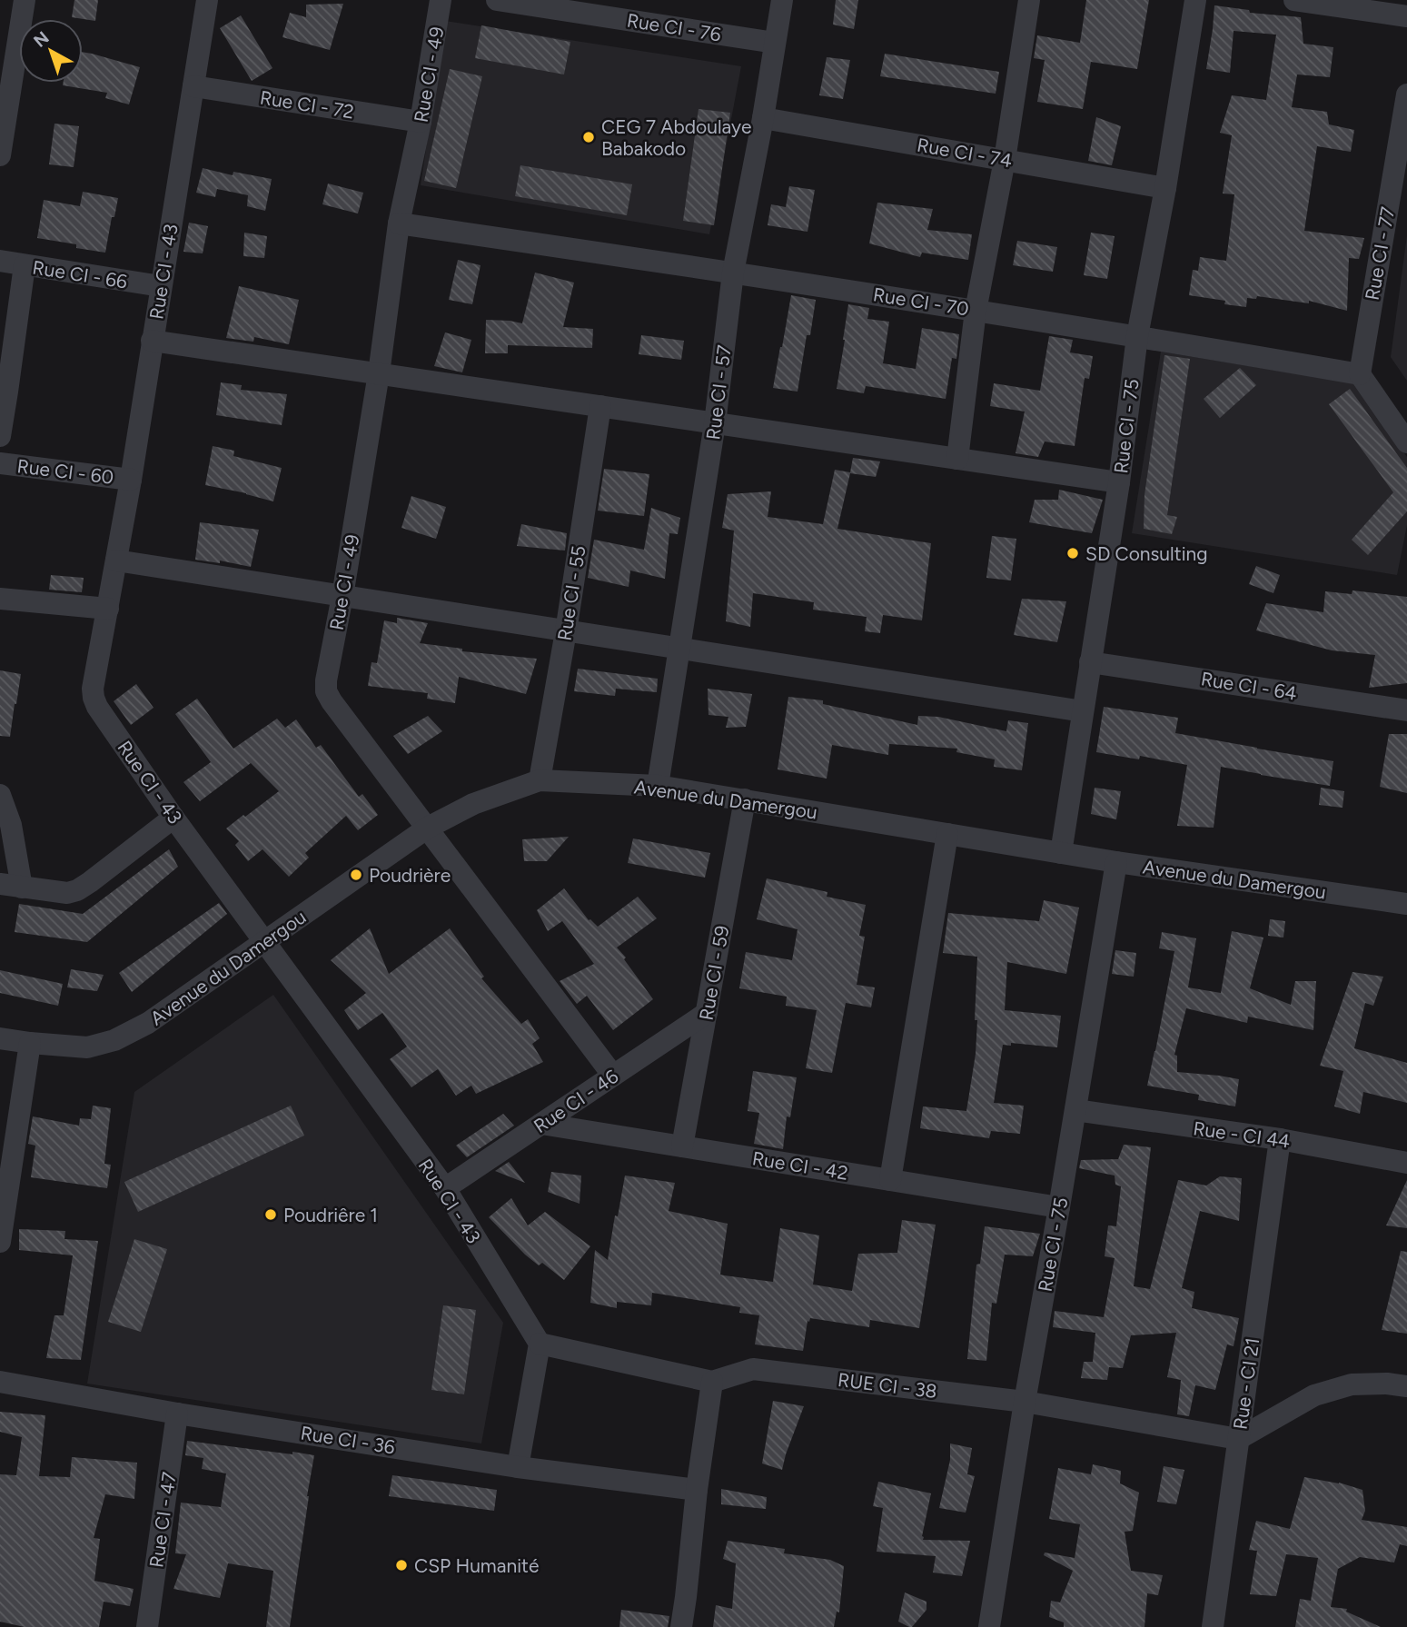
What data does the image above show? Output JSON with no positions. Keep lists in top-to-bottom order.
{
  "streets": {
    "street": [
      "Rue CI - 76",
      "Rue CI - 49",
      "Rue CI - 72",
      "Rue CI - 74",
      "Rue CI - 77",
      "Rue CI - 43",
      "Rue CI - 66",
      "Rue CI - 70",
      "Rue CI - 57",
      "Rue CI - 75",
      "Rue CI - 60",
      "Rue CI - 55",
      "Rue CI - 64",
      "Avenue du Damergou",
      "Rue CI - 59",
      "Rue CI - 46",
      "Rue - CI 44",
      "Rue CI - 42",
      "Rue - CI 21",
      "RUE CI - 38",
      "Rue CI - 36",
      "Rue CI - 47"
    ]
  },
  "crossings": [
    ["Rue CI - 76", "Rue CI - 57"],
    ["Rue CI - 49", "Rue CI - 72"],
    ["Rue CI - 49", "Rue CI - 70"],
    ["Rue CI - 49", "Avenue du Damergou"],
    ["Rue CI - 49", "Rue CI - 46"],
    ["Rue CI - 72", "Rue CI - 43"],
    ["Rue CI - 74", "Rue CI - 57"],
    ["Rue CI - 74", "Rue CI - 75"],
    ["Rue CI - 77", "Rue CI - 70"],
    ["Rue CI - 43", "Rue CI - 66"],
    ["Rue CI - 43", "Rue CI - 60"],
    ["Rue CI - 43", "Avenue du Damergou"],
    ["Rue CI - 43", "Rue CI - 46"],
    ["Rue CI - 43", "RUE CI - 38"],
    ["Rue CI - 70", "Rue CI - 57"],
    ["Rue CI - 70", "Rue CI - 75"],
    ["Rue CI - 57", "Avenue du Damergou"],
    ["Rue CI - 75", "Rue CI - 64"],
    ["Rue CI - 75", "Avenue du Damergou"],
    ["Rue CI - 75", "Rue - CI 44"],
    ["Rue CI - 75", "Rue CI - 42"],
    ["Rue CI - 75", "RUE CI - 38"],
    ["Rue CI - 55", "Avenue du Damergou"],
    ["Avenue du Damergou", "Rue CI - 59"],
    ["Rue CI - 59", "Rue CI - 46"],
    ["Rue CI - 59", "Rue CI - 42"],
    ["Rue CI - 46", "Rue CI - 42"],
    ["Rue - CI 44", "Rue - CI 21"],
    ["Rue - CI 21", "RUE CI - 38"],
    ["Rue CI - 36", "Rue CI - 47"]
  ],
  "places": [
    "CEG 7 Abdoulaye Babakodo",
    "SD Consulting",
    "Poudrière",
    "Poudriêre 1",
    "CSP Humanité"
  ],
  "north": "top left"
}
